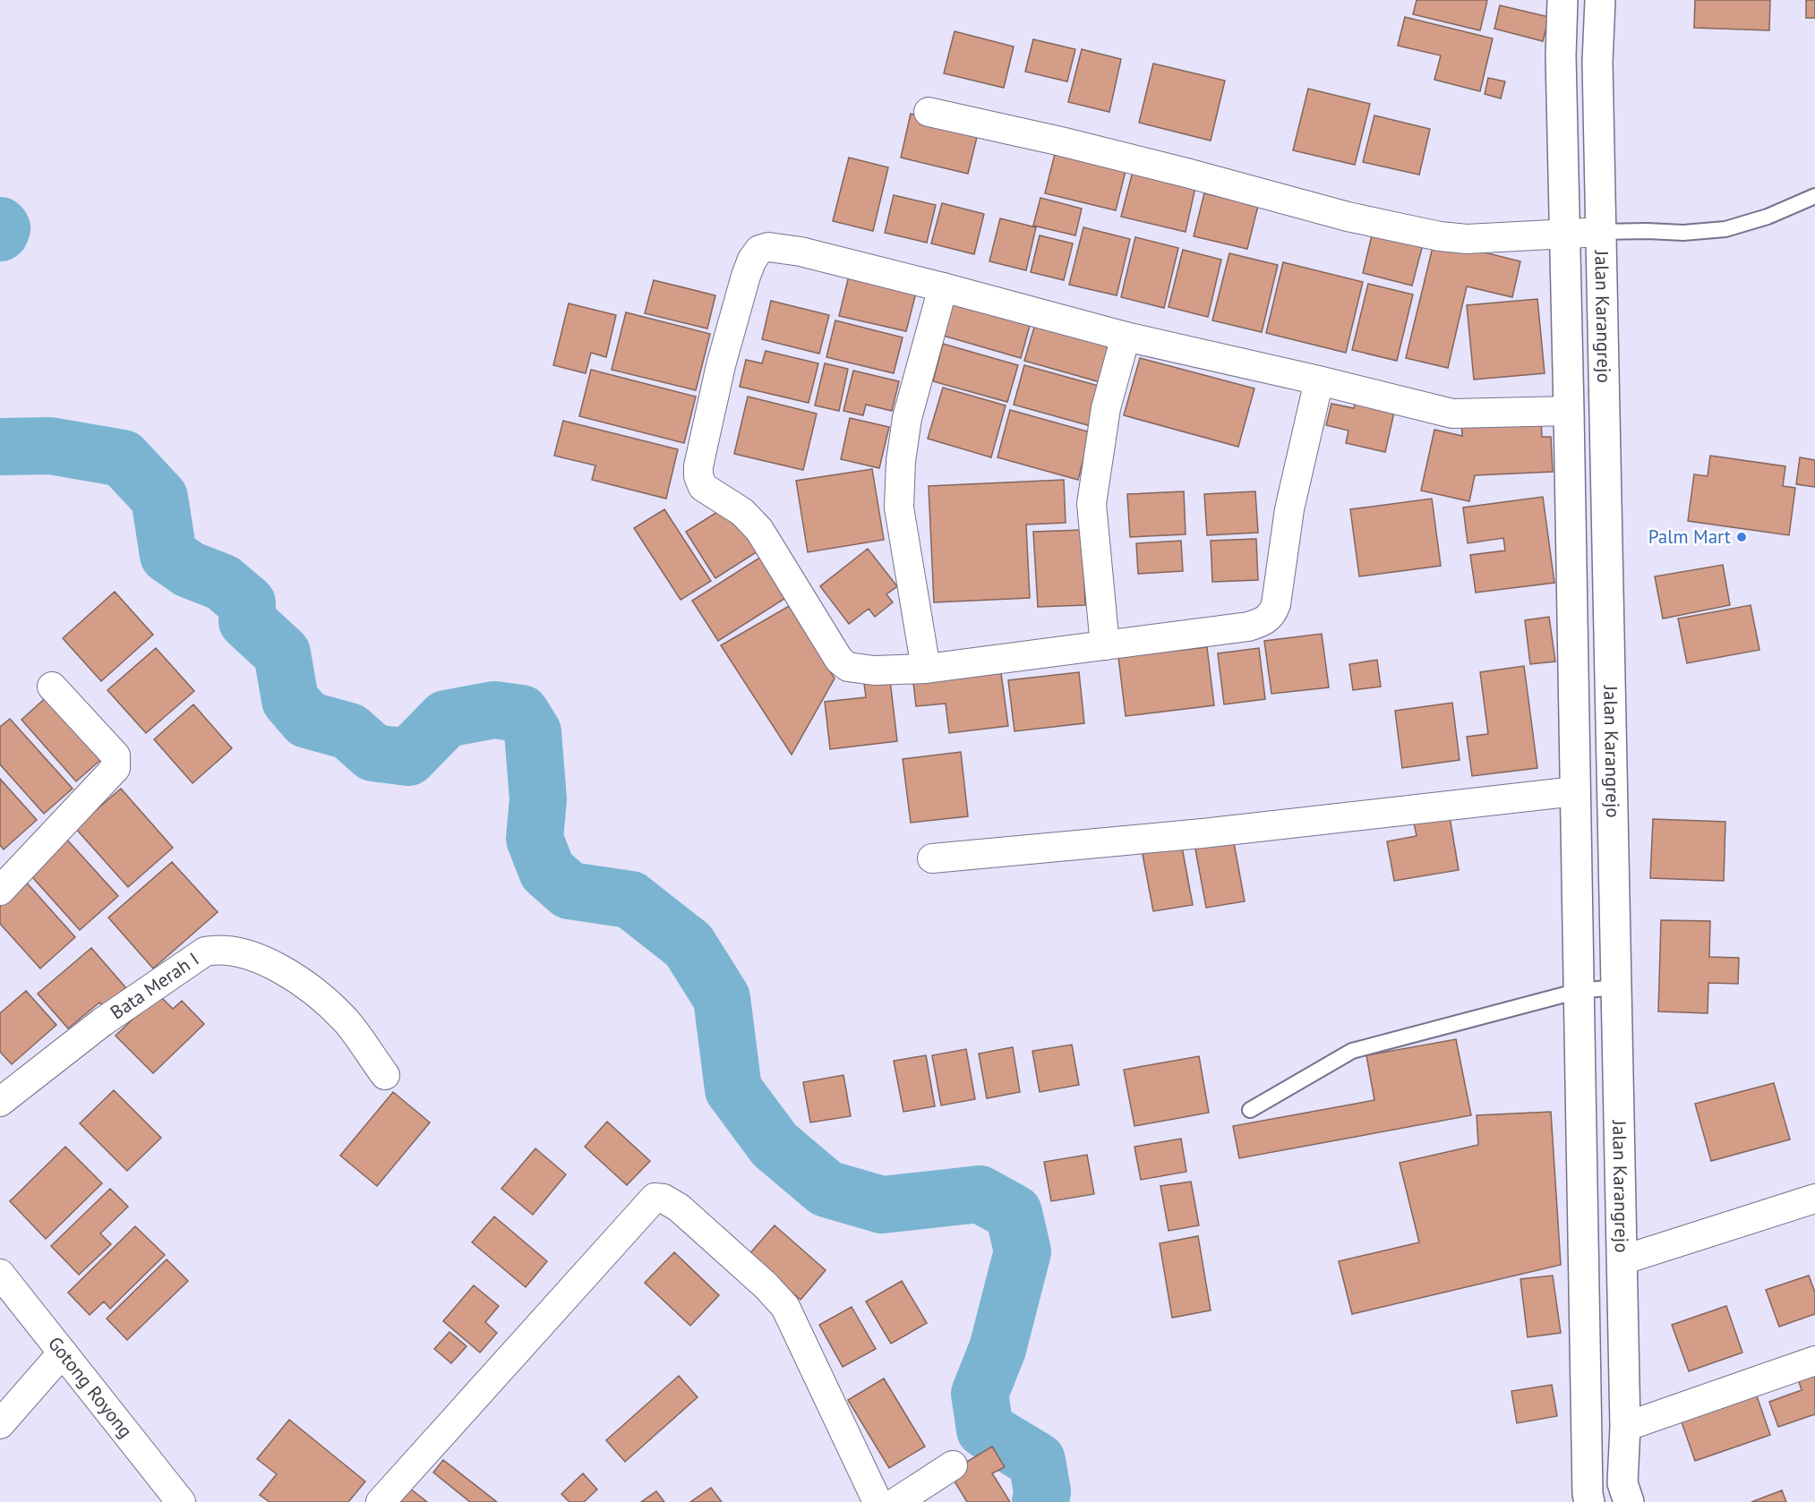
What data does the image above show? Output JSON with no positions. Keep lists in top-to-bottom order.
{
  "streets": {
    "main road": ["Jalan Karangrejo"],
    "street": ["Bata Merah I", "Gotong Royong"]
  },
  "places": ["Palm Mart"]
}
